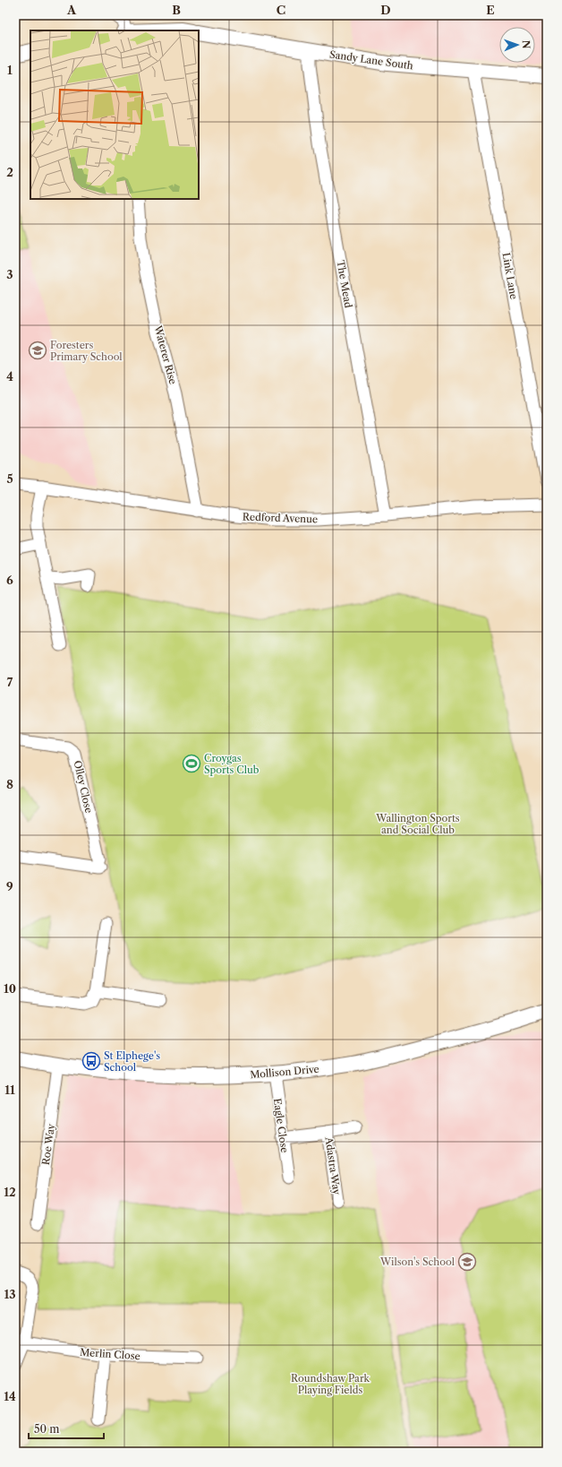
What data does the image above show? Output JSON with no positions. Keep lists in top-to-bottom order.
{
  "streets": {
    "main road": ["Sandy Lane South", "Mollison Drive"],
    "street": [
      "Link Lane",
      "The Mead",
      "Waterer Rise",
      "Redford Avenue",
      "Olley Close",
      "Eagle Close",
      "Roe Way",
      "Adastra Way",
      "Merlin Close"
    ]
  },
  "crossings": [
    ["Sandy Lane South", "Link Lane"],
    ["Sandy Lane South", "The Mead"],
    ["The Mead", "Redford Avenue"],
    ["Waterer Rise", "Redford Avenue"],
    ["Mollison Drive", "Eagle Close"],
    ["Mollison Drive", "Roe Way"],
    ["Eagle Close", "Adastra Way"]
  ],
  "parks": ["Wallington Sports and Social Club", "Roundshaw Park Playing Fields"],
  "places": {
    "school or university": ["Foresters Primary School", "Wilson's School"],
    "sports": ["Croygas Sports Club"],
    "bus stop": ["St Elphege's School"]
  },
  "scale_bar": "50 m",
  "north": "right",
  "grid": {
    "columns": [
      "A",
      "B",
      "C",
      "D",
      "E"
    ],
    "rows": [
      "1",
      "2",
      "3",
      "4",
      "5",
      "6",
      "7",
      "8",
      "9",
      "10",
      "11",
      "12",
      "13",
      "14"
    ]
  }
}
